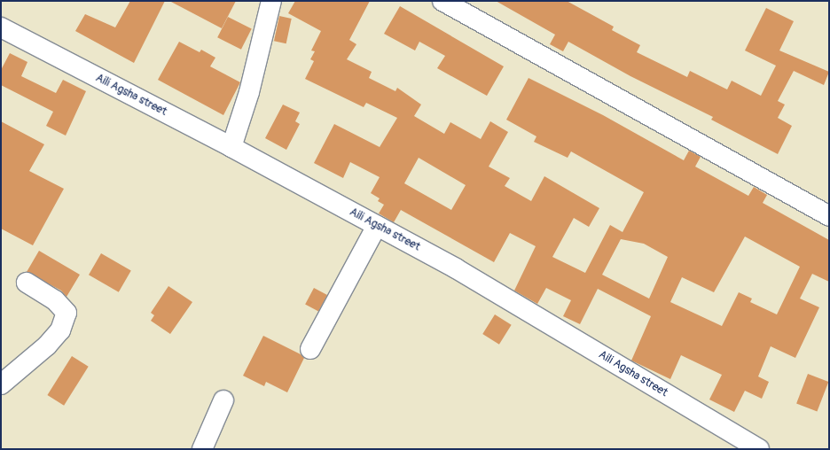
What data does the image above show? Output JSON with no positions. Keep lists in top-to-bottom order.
{
  "streets": {
    "street": ["Aili Agsha street"]
  }
}
